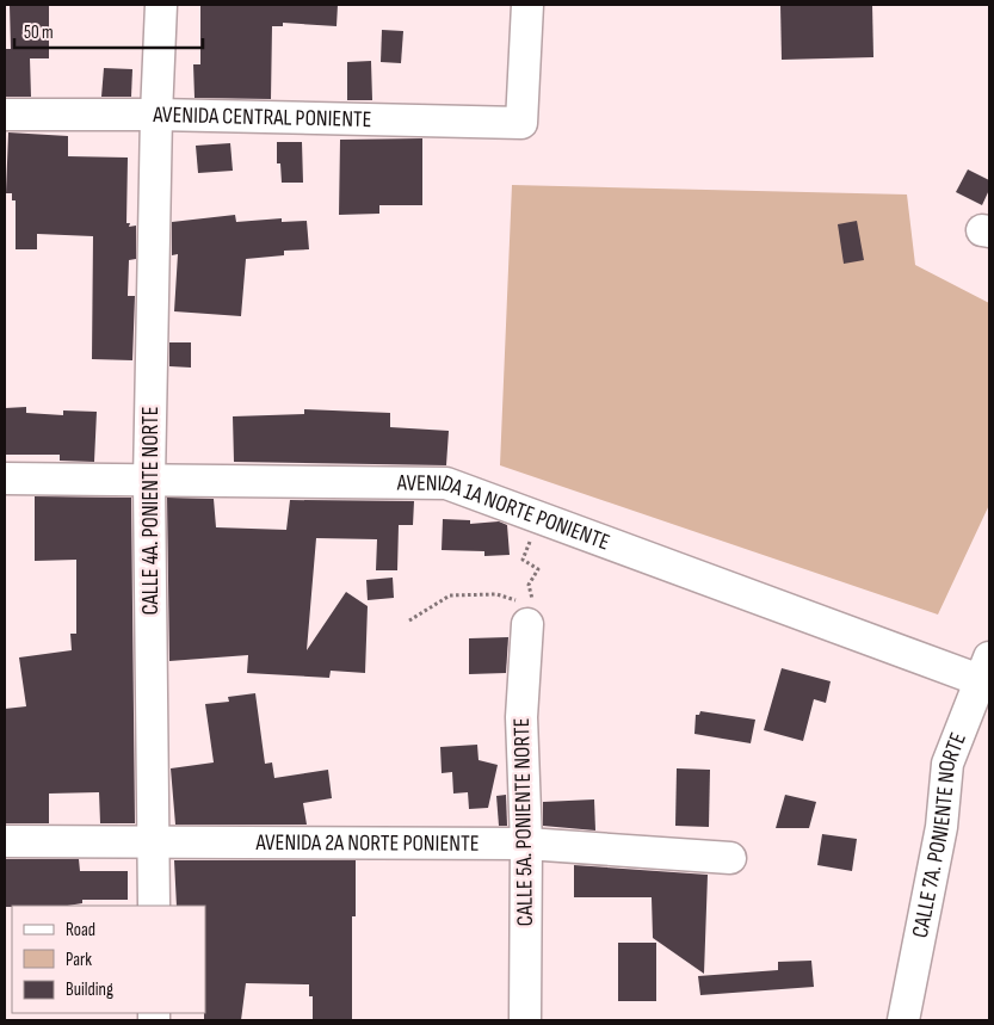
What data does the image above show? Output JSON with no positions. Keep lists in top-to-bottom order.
{
  "streets": {
    "street": [
      "AVENIDA CENTRAL PONIENTE",
      "CALLE 4A. PONIENTE NORTE",
      "AVENIDA 1A NORTE PONIENTE",
      "CALLE 5A. PONIENTE NORTE",
      "CALLE 7A. PONIENTE NORTE",
      "AVENIDA 2A NORTE PONIENTE"
    ]
  },
  "crossings": [
    ["AVENIDA CENTRAL PONIENTE", "CALLE 4A. PONIENTE NORTE"],
    ["CALLE 4A. PONIENTE NORTE", "AVENIDA 1A NORTE PONIENTE"],
    ["CALLE 4A. PONIENTE NORTE", "AVENIDA 2A NORTE PONIENTE"],
    ["AVENIDA 1A NORTE PONIENTE", "CALLE 7A. PONIENTE NORTE"],
    ["CALLE 5A. PONIENTE NORTE", "AVENIDA 2A NORTE PONIENTE"]
  ],
  "legend": ["Road", "Park", "Building"],
  "scale_bar": "50 m"
}
